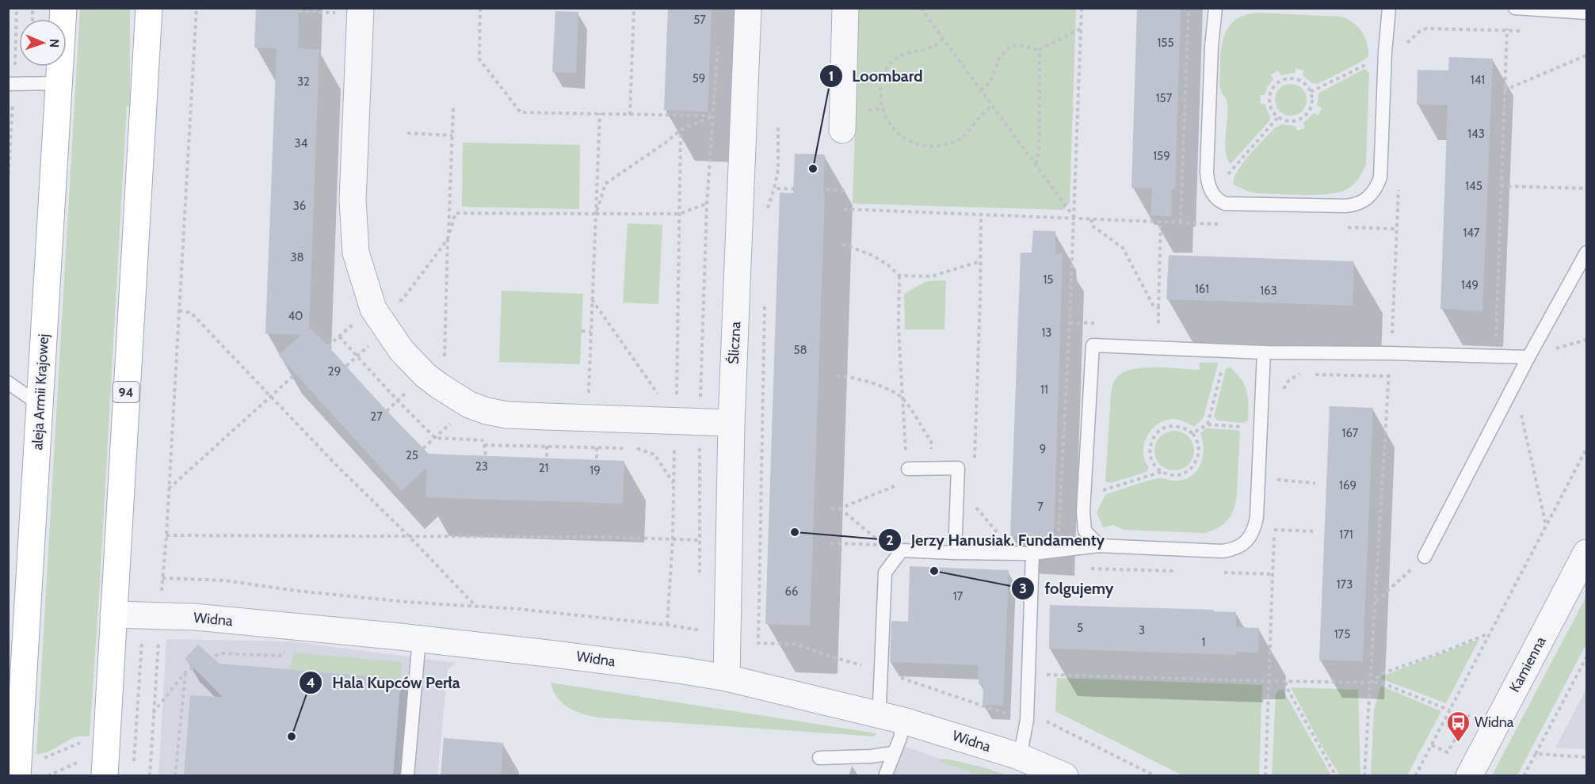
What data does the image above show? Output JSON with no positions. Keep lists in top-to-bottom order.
{
  "streets": {
    "main road": ["aleja Armii Krajowej", "94"],
    "street": ["Śliczna", "Widna", "Kamienna"]
  },
  "crossings": [
    ["Śliczna", "Widna"],
    ["94", "Widna"]
  ],
  "places": {
    "other": [
      "Loombard",
      "Jerzy Hanusiak. Fundamenty",
      "folgujemy",
      "Hala Kupców Perła"
    ],
    "bus stop": ["Widna"]
  },
  "house_numbers": [
    "57",
    "155",
    "59",
    "141",
    "32",
    "157",
    "143",
    "34",
    "159",
    "145",
    "36",
    "147",
    "38",
    "15",
    "149",
    "161",
    "163",
    "40",
    "13",
    "58",
    "29",
    "11",
    "27",
    "167",
    "9",
    "25",
    "23",
    "21",
    "19",
    "169",
    "7",
    "171",
    "173",
    "66",
    "17",
    "5",
    "3",
    "175",
    "1"
  ],
  "north": "right"
}
